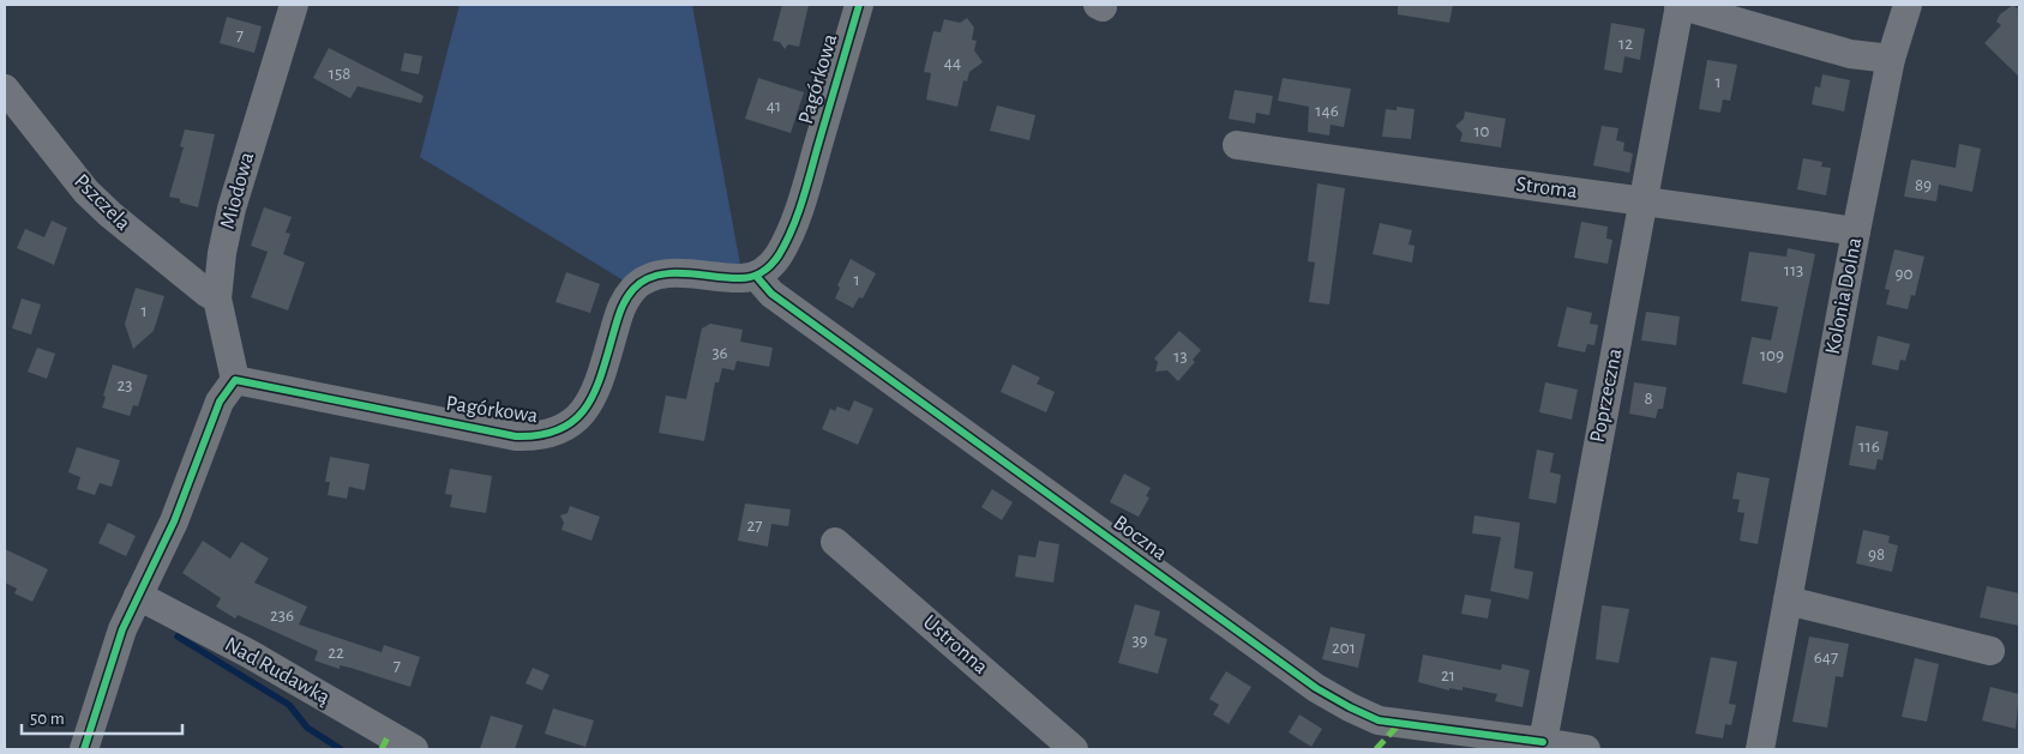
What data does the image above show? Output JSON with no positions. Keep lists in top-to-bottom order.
{
  "streets": {
    "street": [
      "Pagórkowa",
      "Stroma",
      "Miodowa",
      "Pszczela",
      "Kolonia Dolna",
      "Poprzeczna",
      "Boczna",
      "Ustronna",
      "Nad Rudawką"
    ]
  },
  "crossings": [
    ["Pagórkowa", "Miodowa"],
    ["Pagórkowa", "Boczna"],
    ["Stroma", "Kolonia Dolna"],
    ["Stroma", "Poprzeczna"],
    ["Miodowa", "Pszczela"],
    ["Poprzeczna", "Boczna"]
  ],
  "house_numbers": [
    "7",
    "12",
    "44",
    "158",
    "1",
    "41",
    "146",
    "10",
    "89",
    "113",
    "90",
    "1",
    "1",
    "36",
    "109",
    "13",
    "23",
    "8",
    "116",
    "27",
    "98",
    "236",
    "39",
    "201",
    "22",
    "647",
    "7",
    "21"
  ],
  "scale_bar": "50 m"
}
